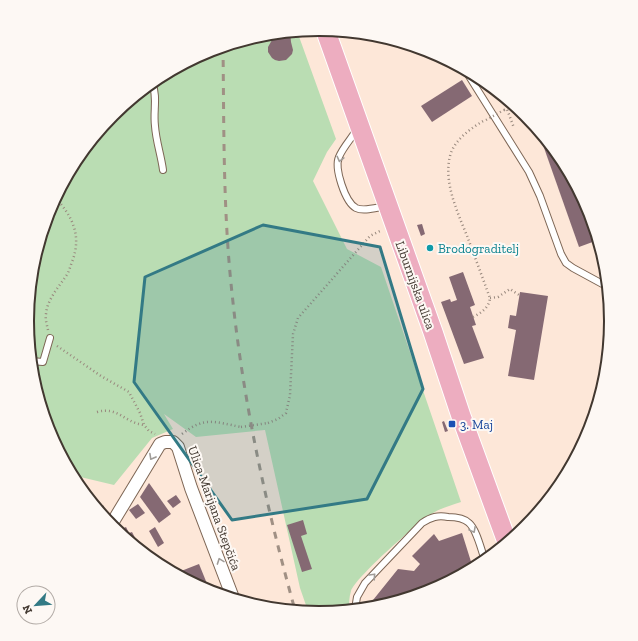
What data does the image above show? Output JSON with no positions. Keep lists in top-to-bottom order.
{
  "streets": {
    "main road": ["Liburnijska ulica"],
    "street": ["Ulica Marijana Stepčića"]
  },
  "places": {
    "other": ["Brodograditelj"],
    "transit": ["3. Maj"]
  },
  "north": "bottom left"
}
